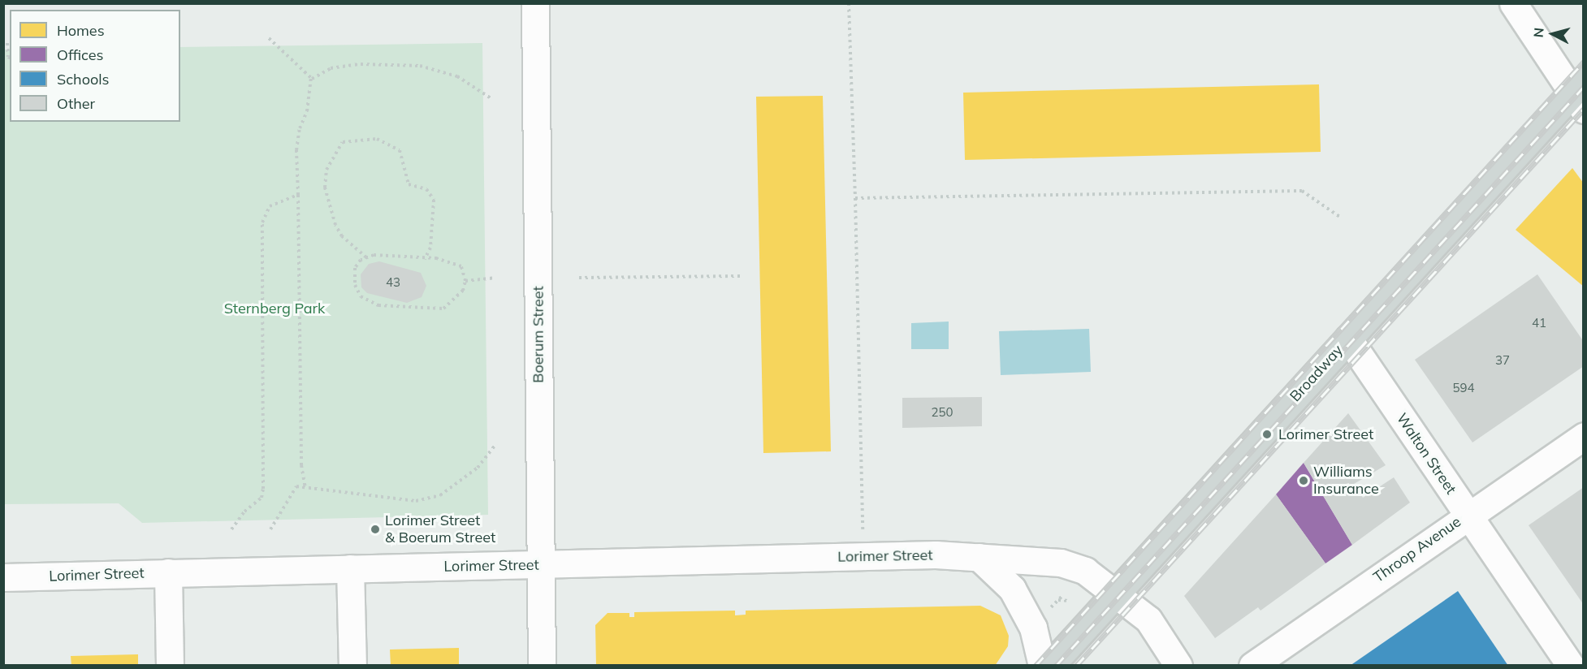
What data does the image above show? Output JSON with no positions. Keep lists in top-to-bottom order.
{
  "streets": {
    "main road": ["Broadway"],
    "street": [
      "Boerum Street",
      "Walton Street",
      "Throop Avenue",
      "Lorimer Street"
    ]
  },
  "crossings": [
    ["Boerum Street", "Lorimer Street"],
    ["Broadway", "Walton Street"],
    ["Broadway", "Lorimer Street"],
    ["Walton Street", "Throop Avenue"]
  ],
  "parks": ["Sternberg Park"],
  "places": ["Lorimer Street", "Williams Insurance", "Lorimer Street & Boerum Street"],
  "house_numbers": [
    "43",
    "41",
    "37",
    "594",
    "250"
  ],
  "legend": [
    "Homes",
    "Offices",
    "Schools",
    "Other"
  ],
  "north": "left"
}
